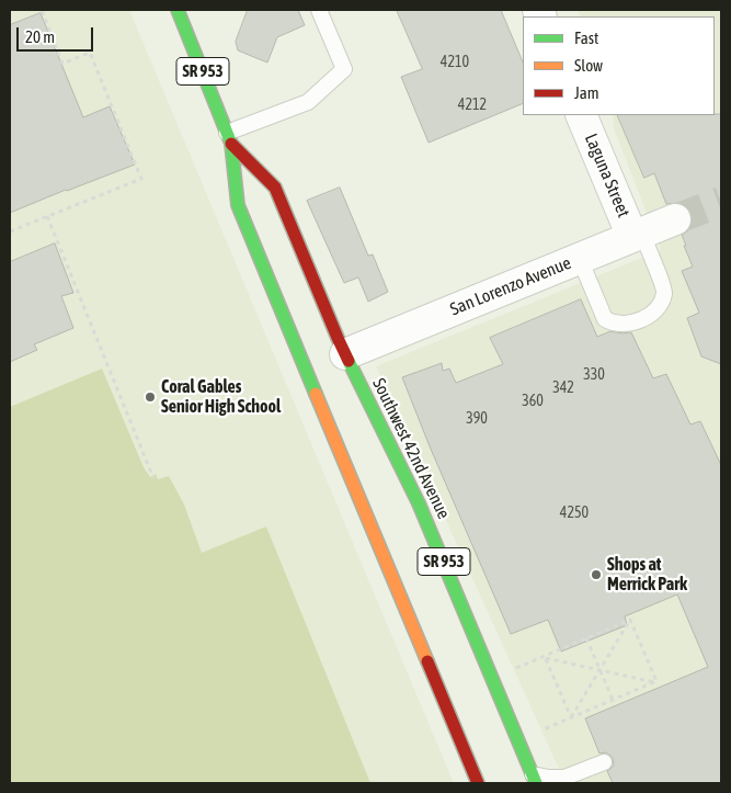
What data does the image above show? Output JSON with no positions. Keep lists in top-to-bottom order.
{
  "streets": {
    "main road": ["SR 953", "Southwest 42nd Avenue"],
    "street": ["Laguna Street", "San Lorenzo Avenue"]
  },
  "crossings": [
    ["Laguna Street", "San Lorenzo Avenue"],
    ["San Lorenzo Avenue", "Southwest 42nd Avenue"]
  ],
  "places": ["Coral Gables Senior High School", "Shops at Merrick Park"],
  "house_numbers": [
    "4210",
    "4212",
    "330",
    "342",
    "360",
    "390",
    "4250"
  ],
  "legend": ["Fast", "Slow", "Jam"],
  "scale_bar": "20 m"
}
